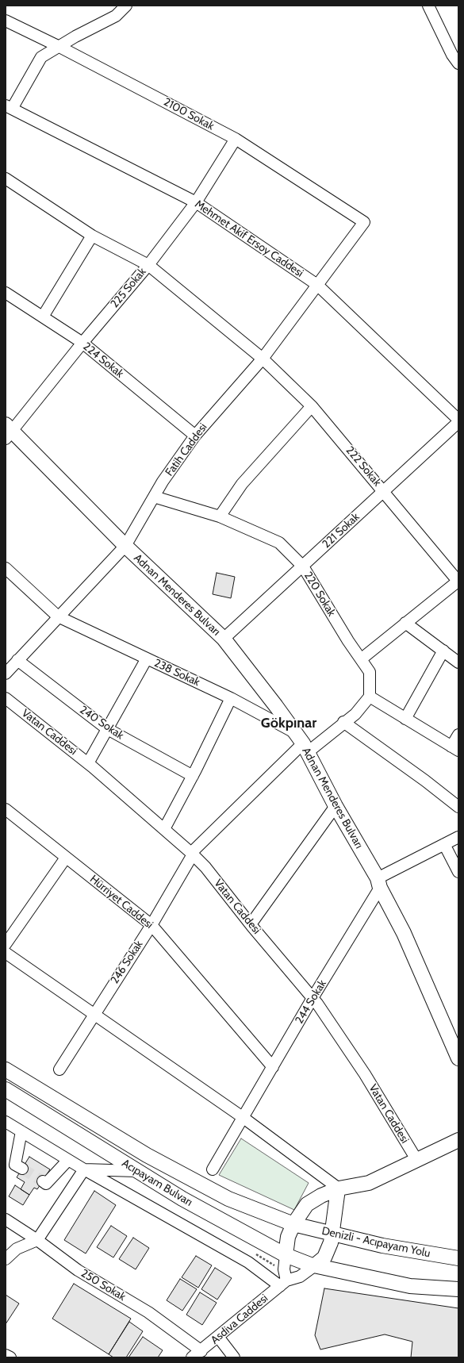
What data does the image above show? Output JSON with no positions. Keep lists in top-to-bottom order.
{
  "streets": {
    "main road": ["Adnan Menderes Bulvarı", "Acıpayam Bulvarı", "Denizli - Acıpayam Yolu"],
    "street": [
      "2100 Sokak",
      "Mehmet Akif Ersoy Caddesi",
      "225 Sokak",
      "224 Sokak",
      "Fatih Caddesi",
      "222 Sokak",
      "221 Sokak",
      "220 Sokak",
      "238 Sokak",
      "240 Sokak",
      "Vatan Caddesi",
      "Hürriyet Caddesi",
      "246 Sokak",
      "244 Sokak",
      "250 Sokak",
      "Asdiva Caddesi"
    ]
  },
  "crossings": [
    ["2100 Sokak", "225 Sokak"],
    ["2100 Sokak", "Fatih Caddesi"],
    ["Mehmet Akif Ersoy Caddesi", "225 Sokak"],
    ["Mehmet Akif Ersoy Caddesi", "Fatih Caddesi"],
    ["225 Sokak", "224 Sokak"],
    ["225 Sokak", "222 Sokak"],
    ["225 Sokak", "Adnan Menderes Bulvarı"],
    ["224 Sokak", "Fatih Caddesi"],
    ["Fatih Caddesi", "222 Sokak"],
    ["Fatih Caddesi", "220 Sokak"],
    ["Fatih Caddesi", "Adnan Menderes Bulvarı"],
    ["Fatih Caddesi", "238 Sokak"],
    ["Fatih Caddesi", "240 Sokak"],
    ["222 Sokak", "221 Sokak"],
    ["221 Sokak", "220 Sokak"],
    ["221 Sokak", "Adnan Menderes Bulvarı"],
    ["Adnan Menderes Bulvarı", "238 Sokak"],
    ["Adnan Menderes Bulvarı", "246 Sokak"],
    ["Adnan Menderes Bulvarı", "244 Sokak"],
    ["238 Sokak", "246 Sokak"],
    ["Vatan Caddesi", "246 Sokak"],
    ["Vatan Caddesi", "244 Sokak"],
    ["Hürriyet Caddesi", "246 Sokak"],
    ["Hürriyet Caddesi", "244 Sokak"],
    ["Acıpayam Bulvarı", "Denizli - Acıpayam Yolu"],
    ["Acıpayam Bulvarı", "Asdiva Caddesi"],
    ["250 Sokak", "Asdiva Caddesi"]
  ],
  "districts": ["Gökpınar"]
}
